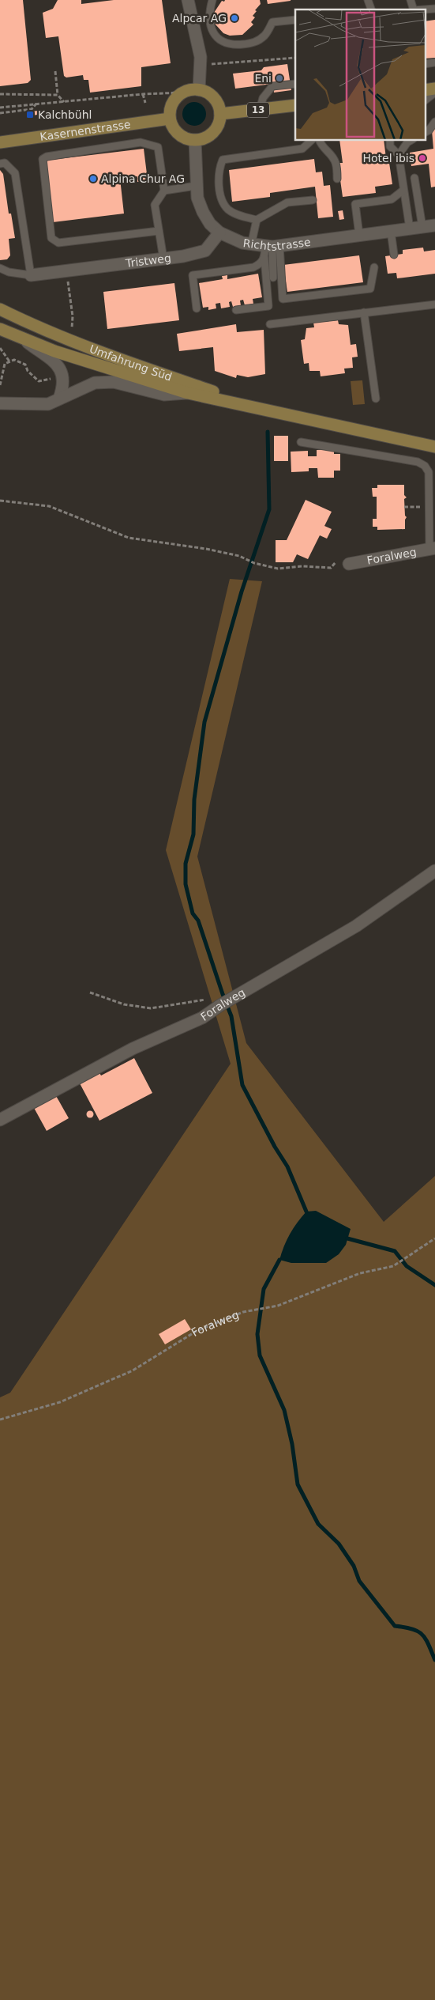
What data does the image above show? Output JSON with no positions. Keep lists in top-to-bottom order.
{
  "streets": {
    "main road": ["13", "Kasernenstrasse", "Umfahrung Süd"],
    "street": ["Richtstrasse", "Tristweg", "Foralweg"]
  },
  "crossings": [
    ["13", "Kasernenstrasse"],
    ["13", "Richtstrasse"],
    ["Kasernenstrasse", "Richtstrasse"],
    ["Richtstrasse", "Tristweg"]
  ],
  "places": {
    "other": [
      "Alpcar AG",
      "Eni",
      "Hotel ibis",
      "Alpina Chur AG"
    ],
    "transit": ["Kalchbühl"]
  }
}
